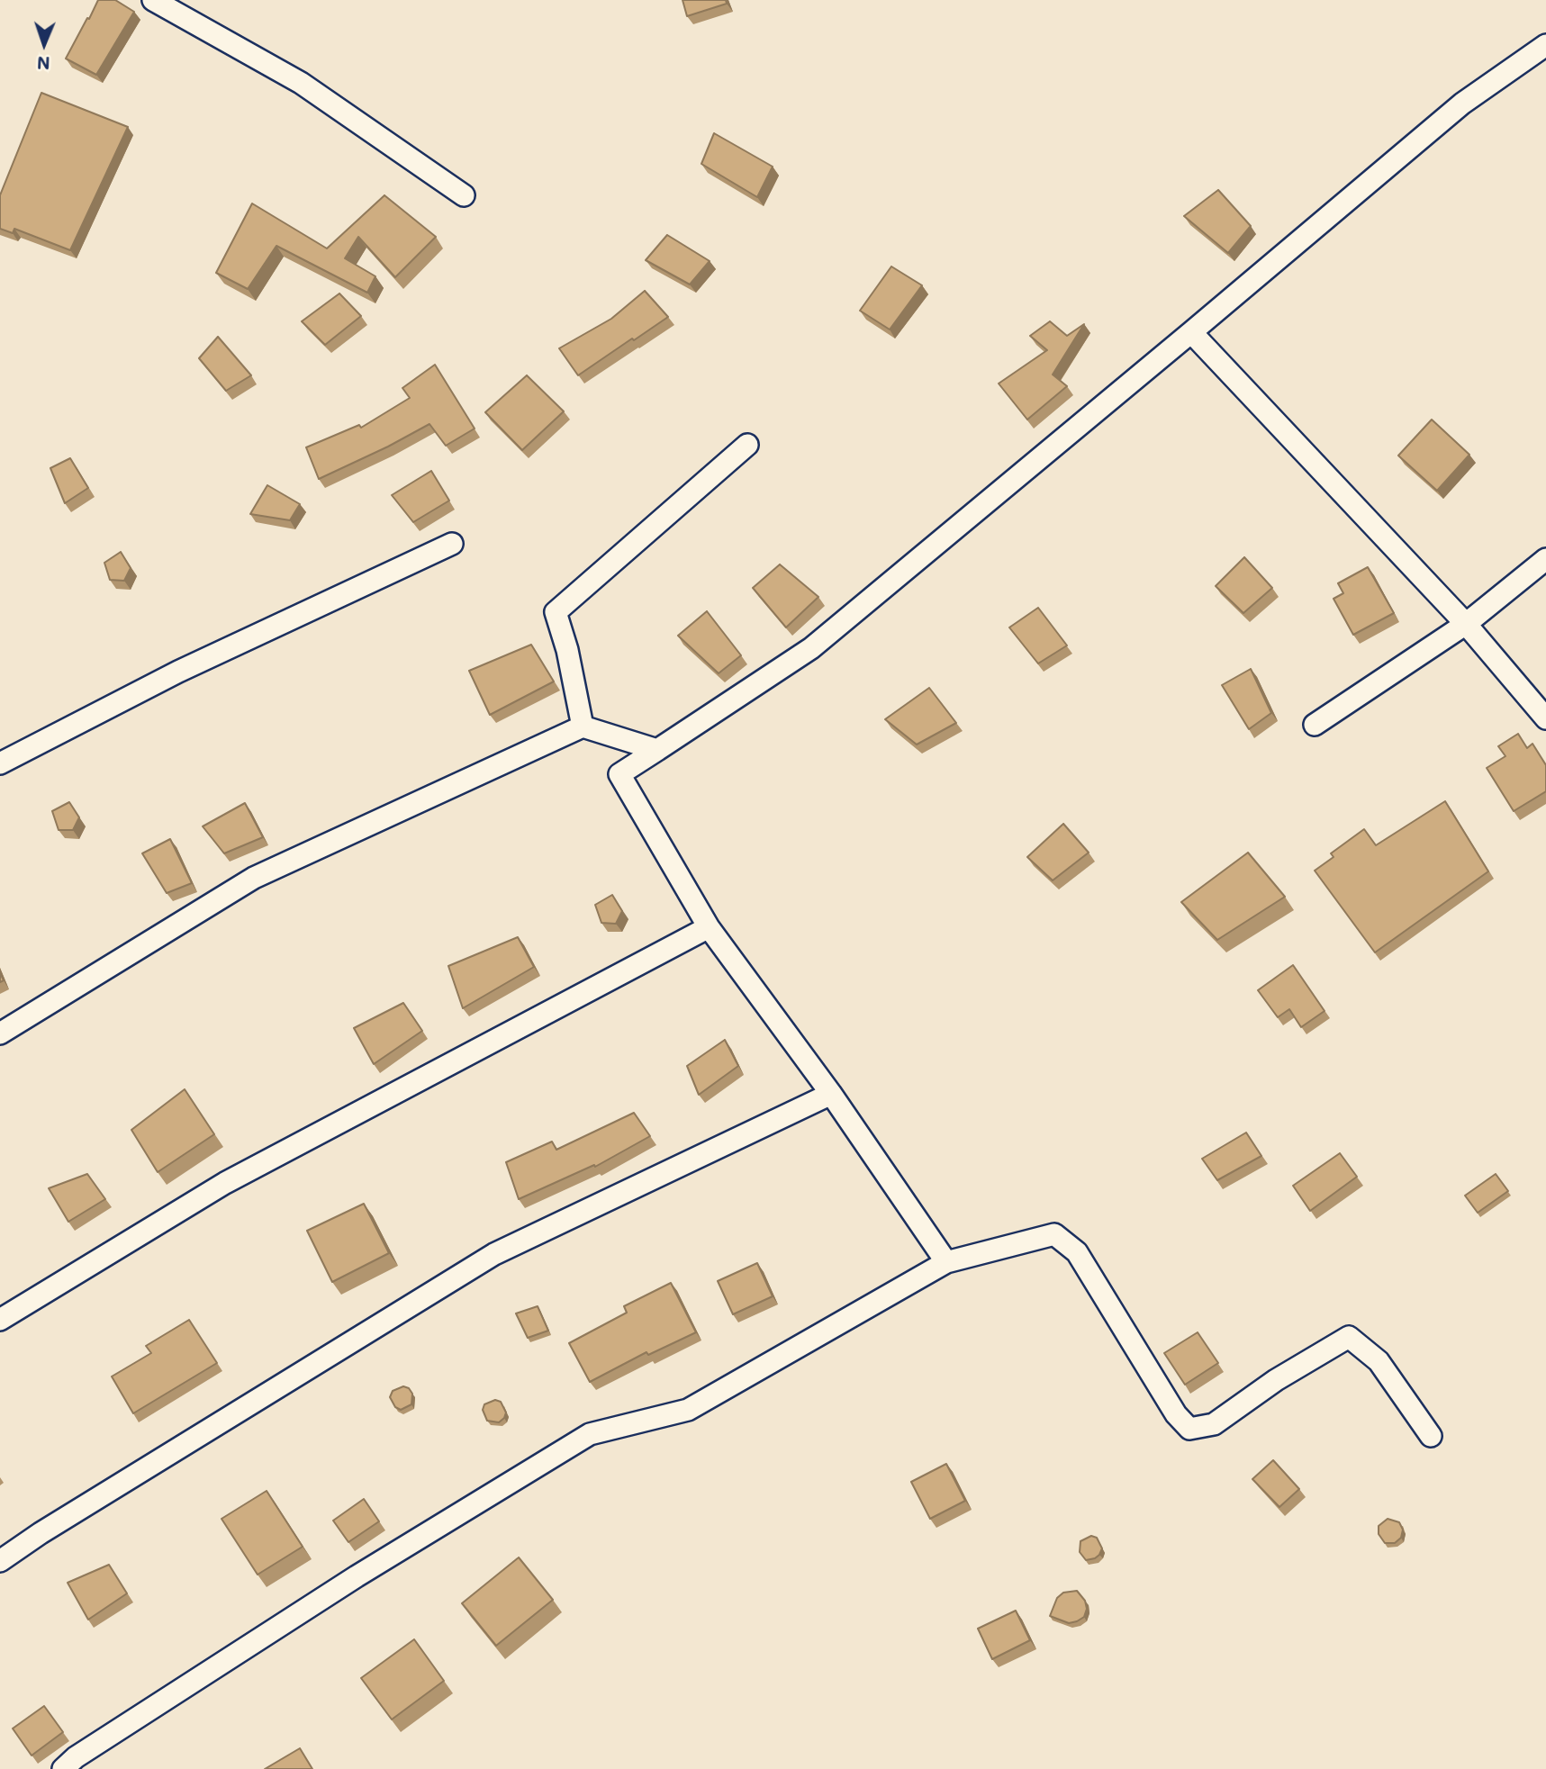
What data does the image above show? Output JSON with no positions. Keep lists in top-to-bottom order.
{
  "north": "bottom"
}
